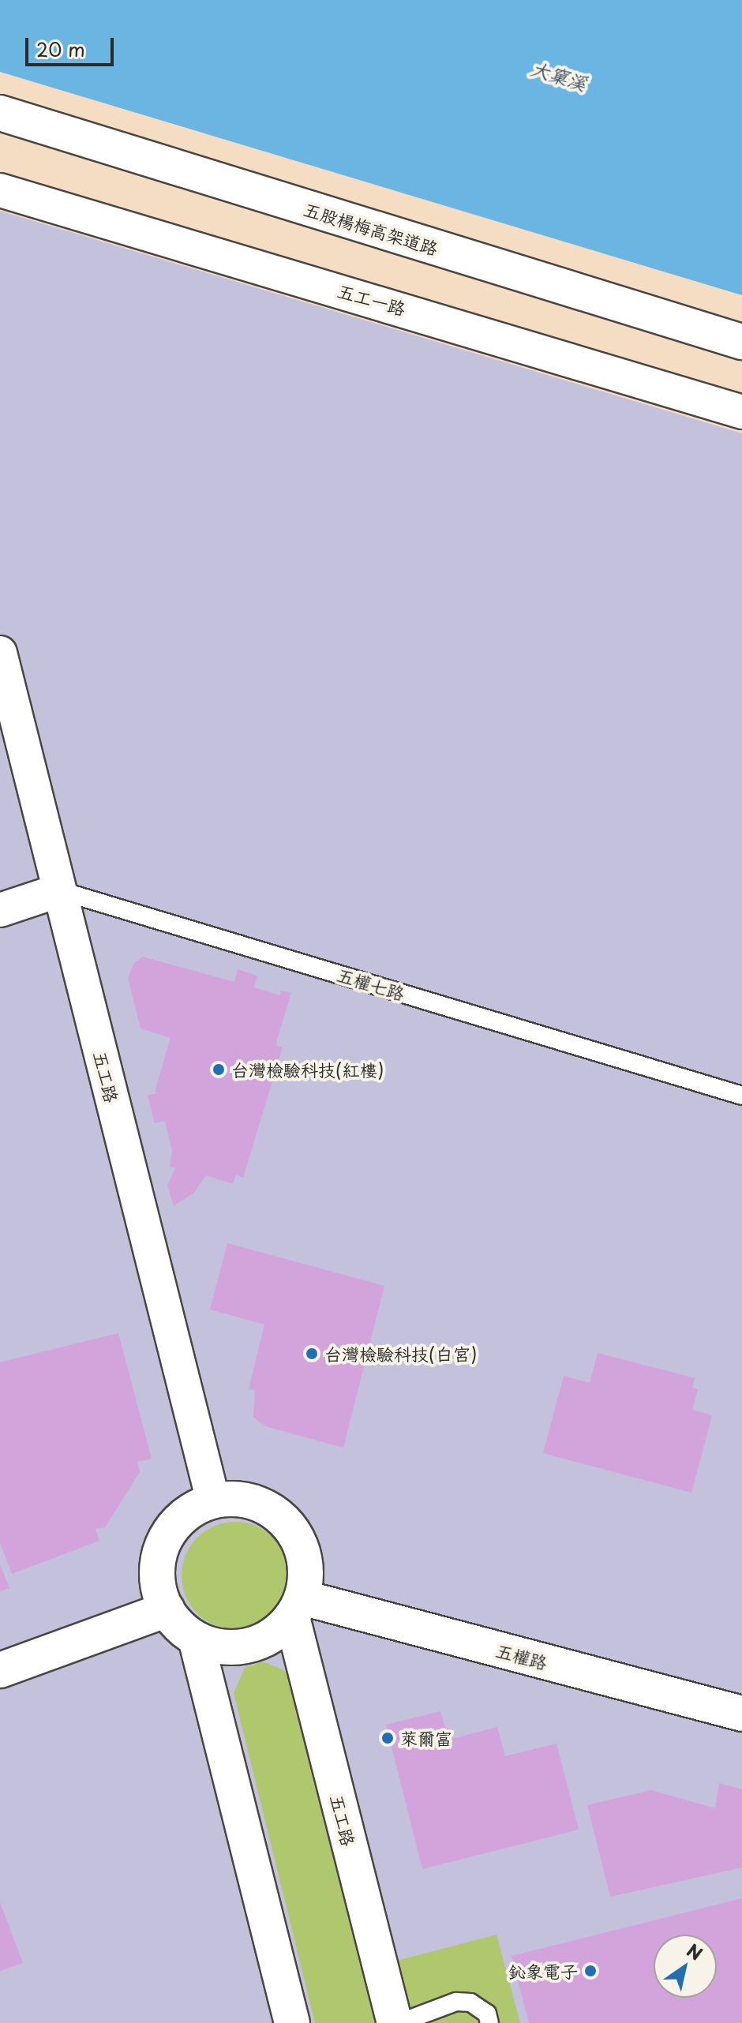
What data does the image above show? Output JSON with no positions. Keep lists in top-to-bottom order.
{
  "streets": {
    "main road": ["五股楊梅高架道路", "五工路", "五權路"],
    "street": ["五工一路"],
    "lane": ["五權七路"]
  },
  "crossings": [
    ["五權七路", "五工路"],
    ["五工路", "五權路"]
  ],
  "water": ["大窠溪"],
  "places": [
    "台灣檢驗科技(紅樓)",
    "台灣檢驗科技(白宮)",
    "萊爾富",
    "鈊象電子"
  ],
  "scale_bar": "20 m",
  "north": "top right"
}
